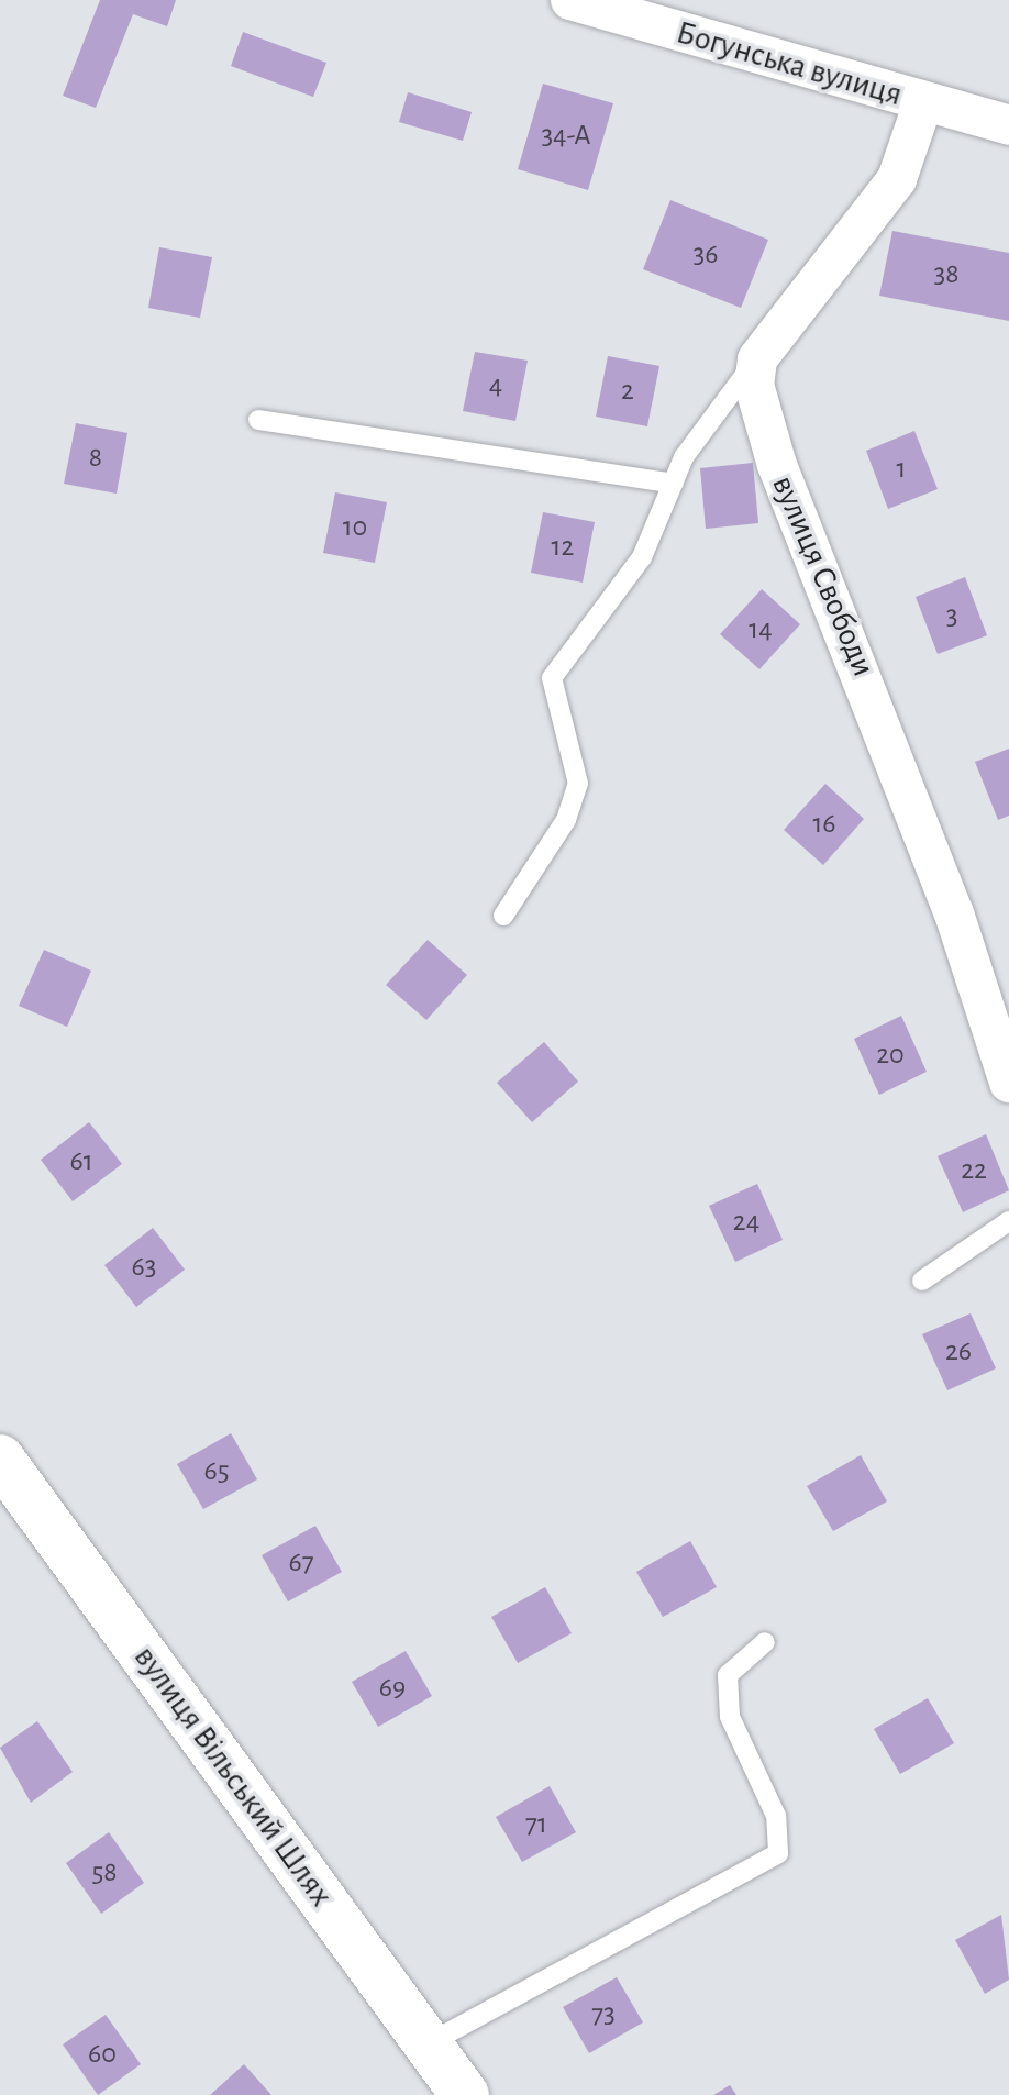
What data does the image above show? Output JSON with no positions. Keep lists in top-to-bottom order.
{
  "streets": {
    "street": ["Богунська вулиця", "вулиця Свободи", "вулиця Вільський Шлях"]
  },
  "house_numbers": [
    "34-А",
    "36",
    "38",
    "4",
    "2",
    "8",
    "1",
    "10",
    "12",
    "3",
    "14",
    "16",
    "20",
    "61",
    "22",
    "24",
    "63",
    "26",
    "65",
    "67",
    "69",
    "71",
    "58",
    "73",
    "60"
  ]
}
